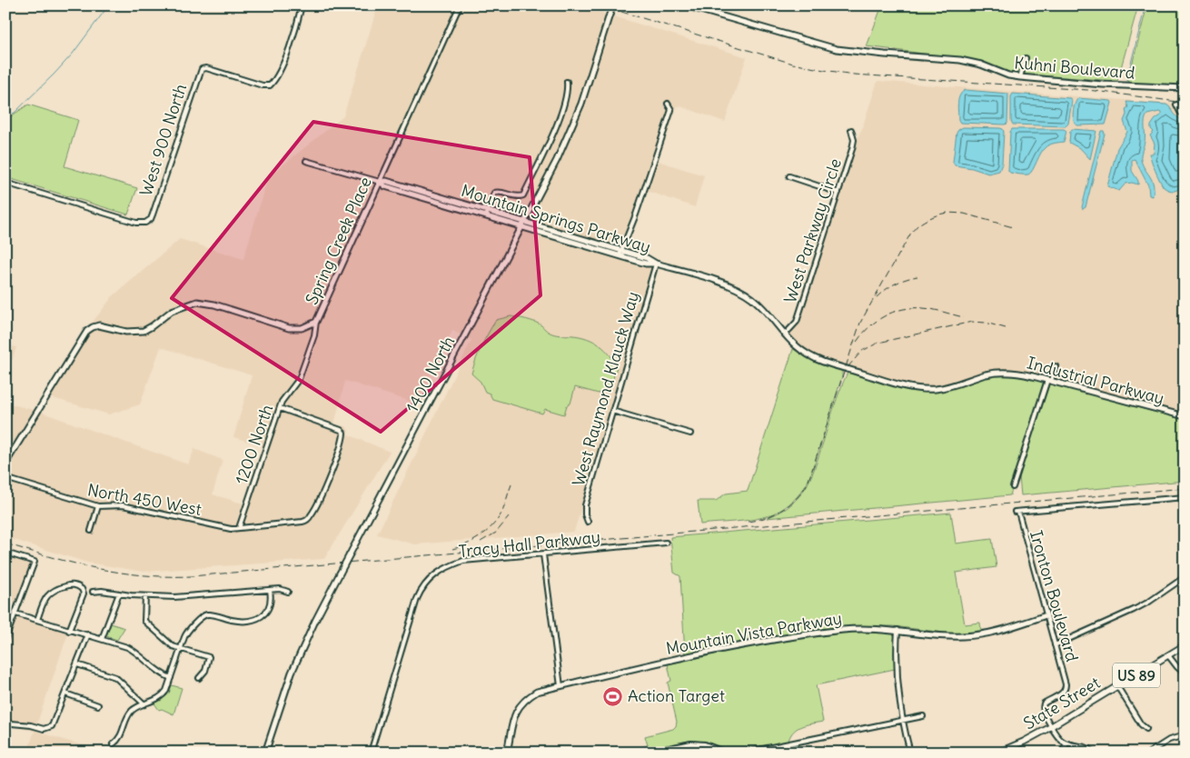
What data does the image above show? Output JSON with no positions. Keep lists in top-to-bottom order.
{
  "streets": {
    "main road": ["US 89", "State Street"],
    "street": [
      "Kuhni Boulevard",
      "West 900 North",
      "Mountain Springs Parkway",
      "West Parkway Circle",
      "Spring Creek Place",
      "1400 North",
      "Industrial Parkway",
      "West Raymond Klauck Way",
      "1200 North",
      "North 450 West",
      "Tracy Hall Parkway",
      "Ironton Boulevard",
      "Mountain Vista Parkway"
    ]
  },
  "crossings": [
    ["Mountain Springs Parkway", "West Parkway Circle"],
    ["Mountain Springs Parkway", "Spring Creek Place"],
    ["Mountain Springs Parkway", "1400 North"],
    ["Mountain Springs Parkway", "Industrial Parkway"],
    ["Mountain Springs Parkway", "West Raymond Klauck Way"],
    ["West Parkway Circle", "Industrial Parkway"],
    ["Spring Creek Place", "1200 North"],
    ["1200 North", "North 450 West"],
    ["Ironton Boulevard", "Mountain Vista Parkway"],
    ["Ironton Boulevard", "State Street"]
  ],
  "places": {
    "sports": ["Action Target"]
  }
}
